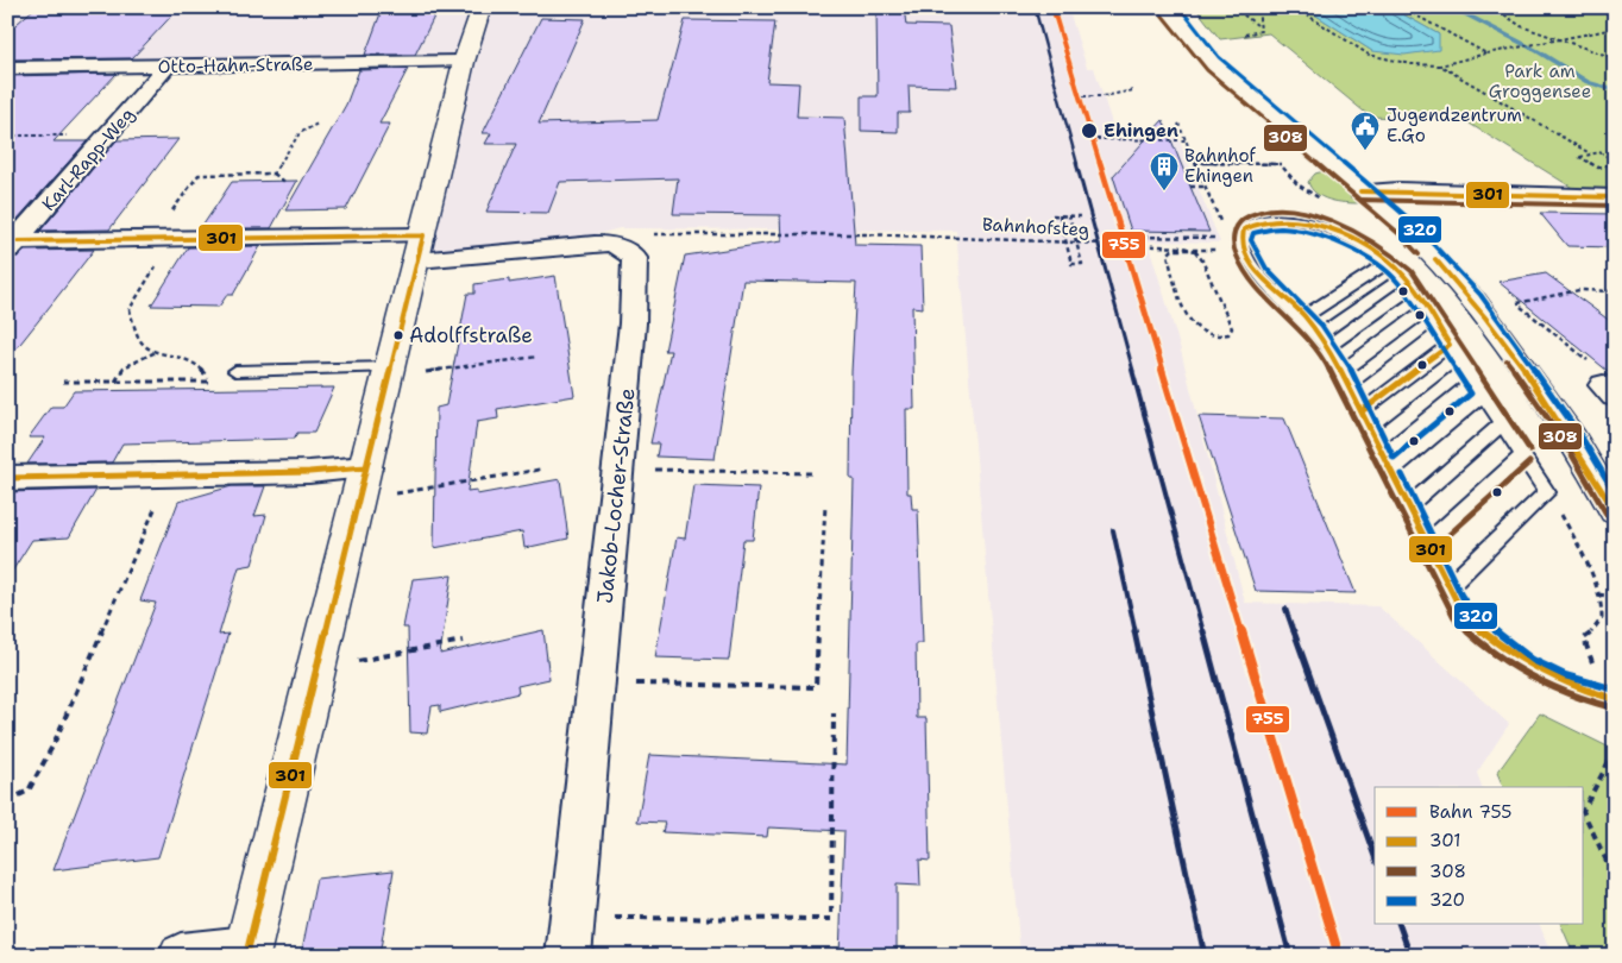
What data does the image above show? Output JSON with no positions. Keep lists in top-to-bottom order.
{
  "streets": {
    "street": ["Otto-Hahn-Straße", "Karl-Rapp-Weg", "Jakob-Locher-Straße"],
    "path": ["Bahnhofsteg"]
  },
  "crossings": [
    ["Otto-Hahn-Straße", "Karl-Rapp-Weg"],
    ["Bahnhofsteg", "Jakob-Locher-Straße"]
  ],
  "parks": ["Park am Groggensee"],
  "places": {
    "other": ["Ehingen", "Adolffstraße"],
    "public building": ["Jugendzentrum E.Go"],
    "building": ["Bahnhof Ehingen"]
  },
  "lines": [
    "rail line 755",
    "transit line 320",
    "transit line 308",
    "transit line 301"
  ],
  "legend": [
    "Bahn 755",
    "301",
    "308",
    "320"
  ]
}
